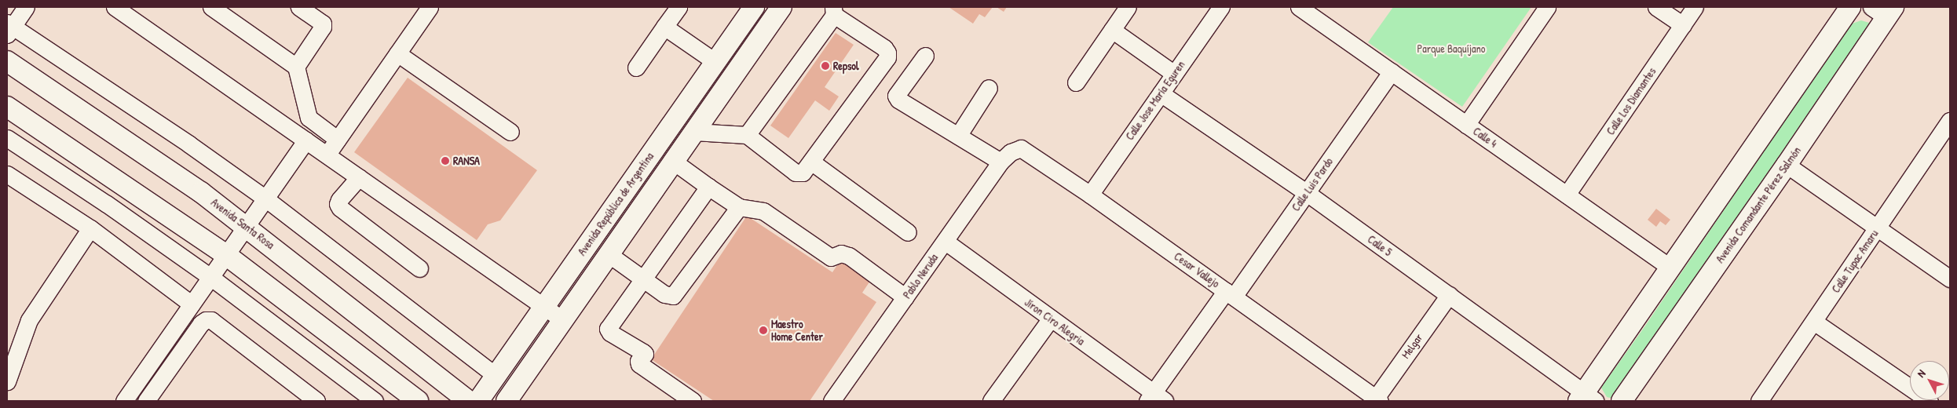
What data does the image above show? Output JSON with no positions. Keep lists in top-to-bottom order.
{
  "streets": {
    "main road": ["Avenida República de Argentina", "Avenida Comandante Pérez Salmón", "Avenida Santa Rosa"],
    "street": [
      "Calle Jose María Eguren",
      "Calle Los Diamantes",
      "Calle 4",
      "Calle Luis Pardo",
      "Calle 5",
      "Calle Tupac Amaru",
      "Cesar Vallejo",
      "Pablo Neruda",
      "Jíron Ciro Alegria",
      "Melgar"
    ]
  },
  "crossings": [
    ["Calle Jose María Eguren", "Calle 5"],
    ["Calle Jose María Eguren", "Cesar Vallejo"],
    ["Calle Los Diamantes", "Calle 4"],
    ["Calle 4", "Calle Luis Pardo"],
    ["Calle Luis Pardo", "Calle 5"],
    ["Calle Luis Pardo", "Cesar Vallejo"],
    ["Calle Luis Pardo", "Jíron Ciro Alegria"],
    ["Calle 5", "Melgar"],
    ["Cesar Vallejo", "Pablo Neruda"],
    ["Cesar Vallejo", "Melgar"],
    ["Pablo Neruda", "Jíron Ciro Alegria"]
  ],
  "parks": ["Parque Baquíjano"],
  "places": ["Repsol", "RANSA", "Maestro Home Center"],
  "north": "top left"
}
